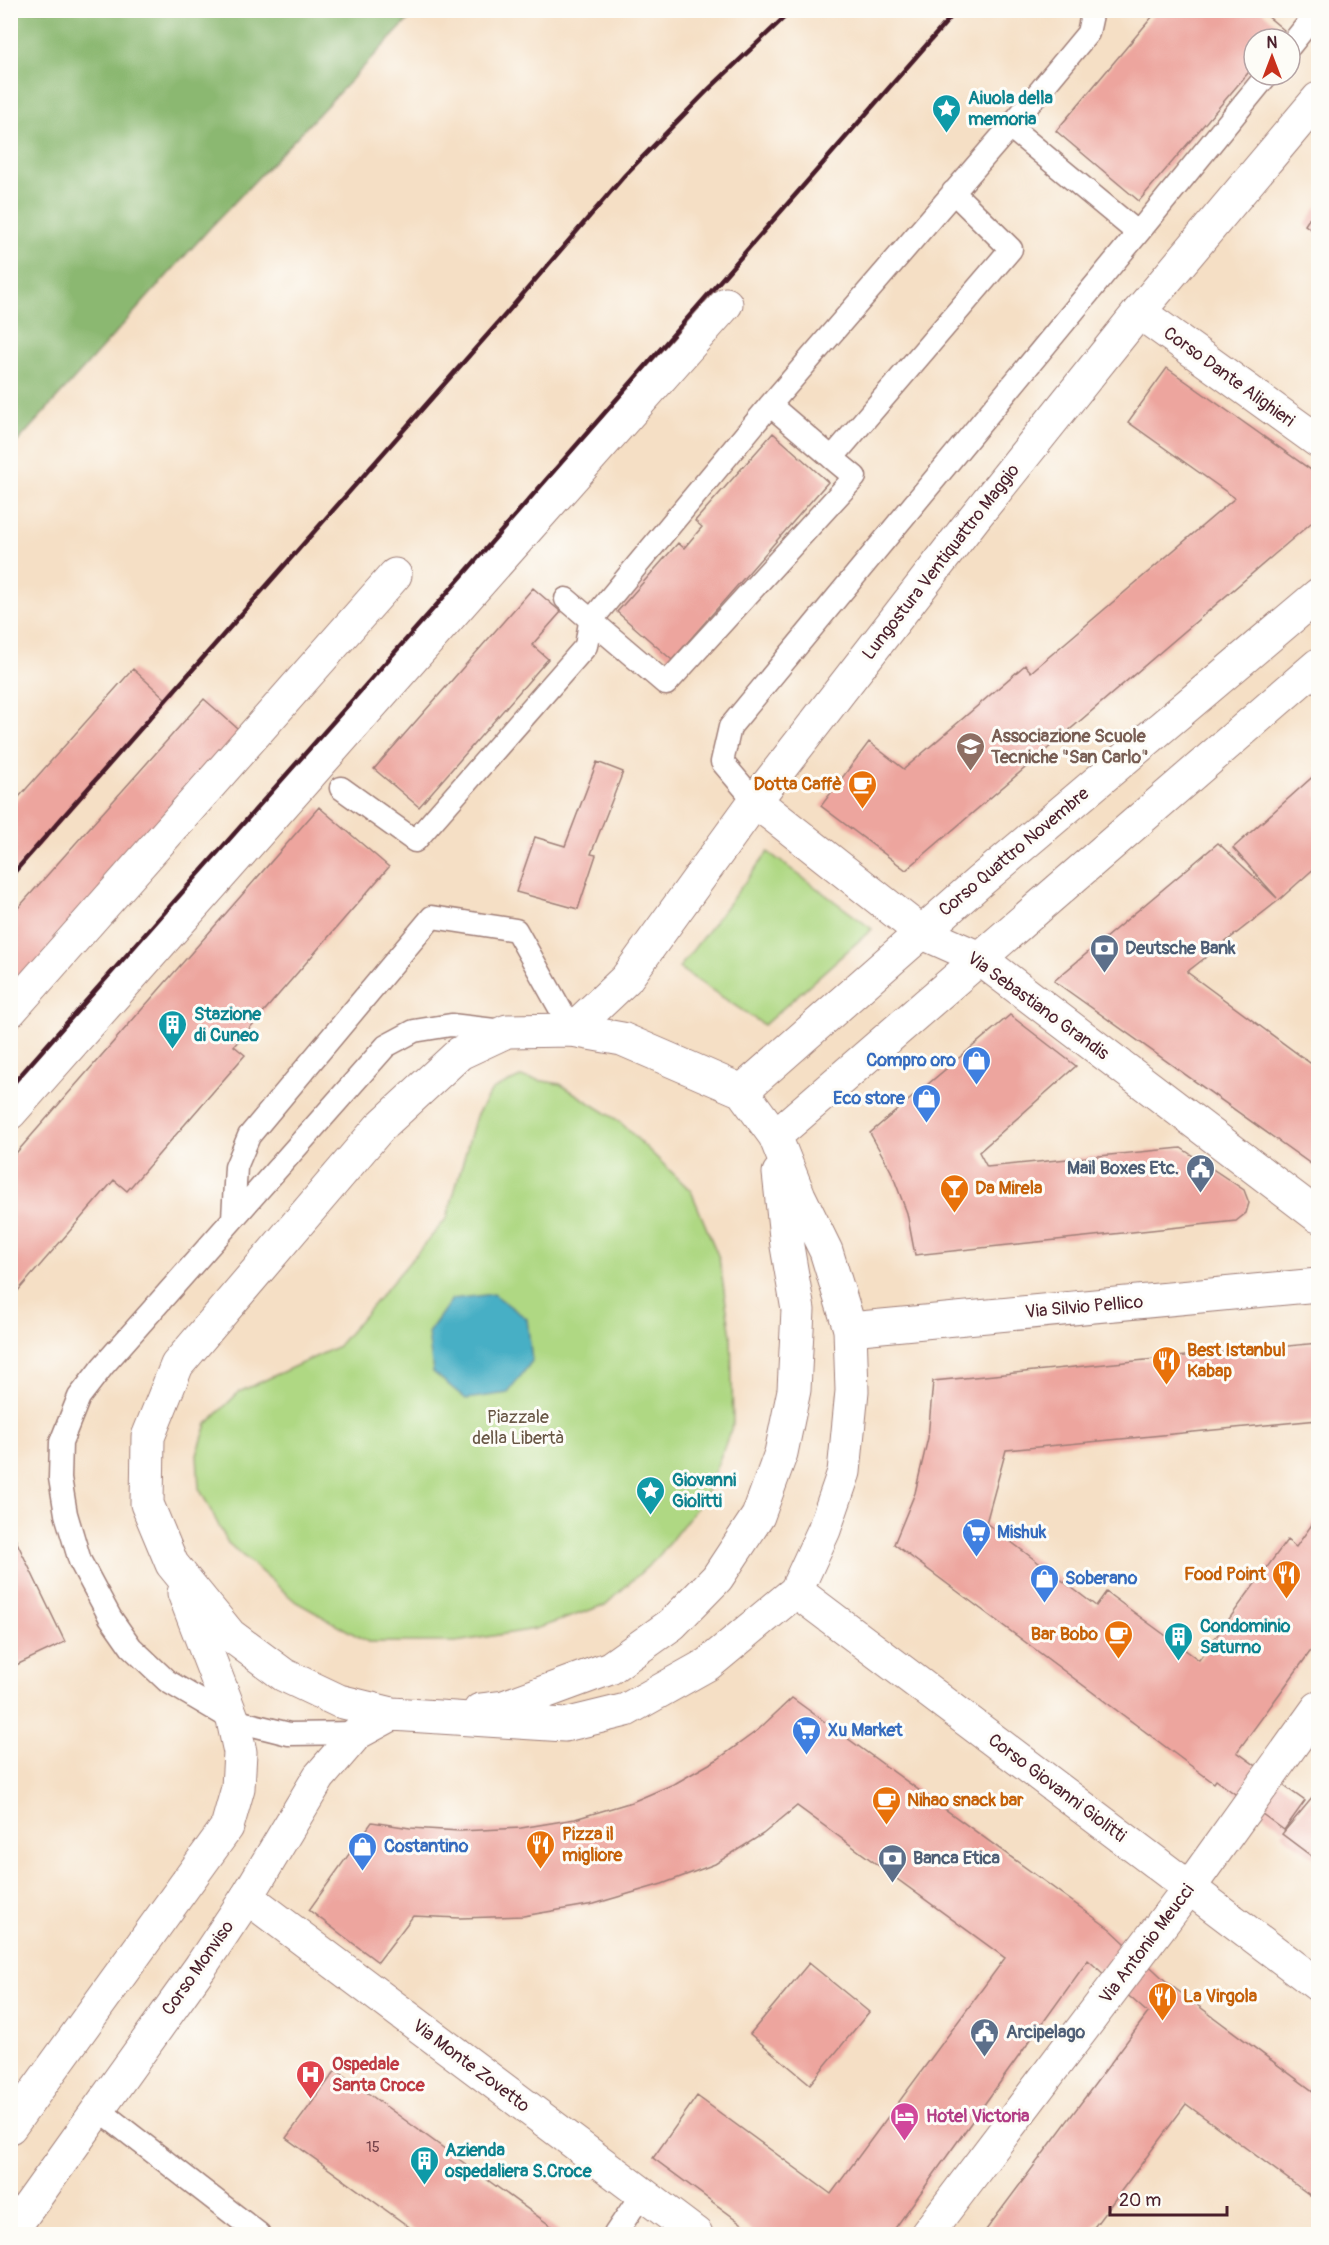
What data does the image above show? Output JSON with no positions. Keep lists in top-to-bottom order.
{
  "streets": {
    "main road": [
      "Corso Dante Alighieri",
      "Lungostura Ventiquattro Maggio",
      "Corso Quattro Novembre",
      "Via Sebastiano Grandis",
      "Via Silvio Pellico",
      "Corso Giovanni Giolitti",
      "Via Antonio Meucci",
      "Corso Monviso",
      "Via Monte Zovetto"
    ]
  },
  "crossings": [
    ["Corso Dante Alighieri", "Lungostura Ventiquattro Maggio"],
    ["Lungostura Ventiquattro Maggio", "Via Sebastiano Grandis"],
    ["Corso Quattro Novembre", "Via Sebastiano Grandis"],
    ["Corso Giovanni Giolitti", "Via Antonio Meucci"],
    ["Corso Monviso", "Via Monte Zovetto"]
  ],
  "parks": ["Piazzale della Libertà"],
  "places": {
    "place": ["Aiuola della memoria", "Giovanni Giolitti"],
    "school or university": ["Associazione Scuole Tecniche \"San Carlo\""],
    "cafe": ["Dotta Caffè", "Bar Bobo", "Nihao snack bar"],
    "bank": ["Deutsche Bank", "Banca Etica"],
    "building": ["Stazione di Cuneo", "Condominio Saturno", "Azienda ospedaliera S.Croce"],
    "shop": [
      "Compro oro",
      "Eco store",
      "Soberano",
      "Costantino"
    ],
    "public building": ["Mail Boxes Etc.", "Arcipelago"],
    "bar": ["Da Mirela"],
    "restaurant": [
      "Best Istanbul Kabap",
      "Food Point",
      "Pizza il migliore",
      "La Virgola"
    ],
    "supermarket": ["Mishuk", "Xu Market"],
    "hospital": ["Ospedale Santa Croce"],
    "hotel": ["Hotel Victoria"]
  },
  "house_numbers": ["15"],
  "scale_bar": "20 m",
  "north": "top"
}
